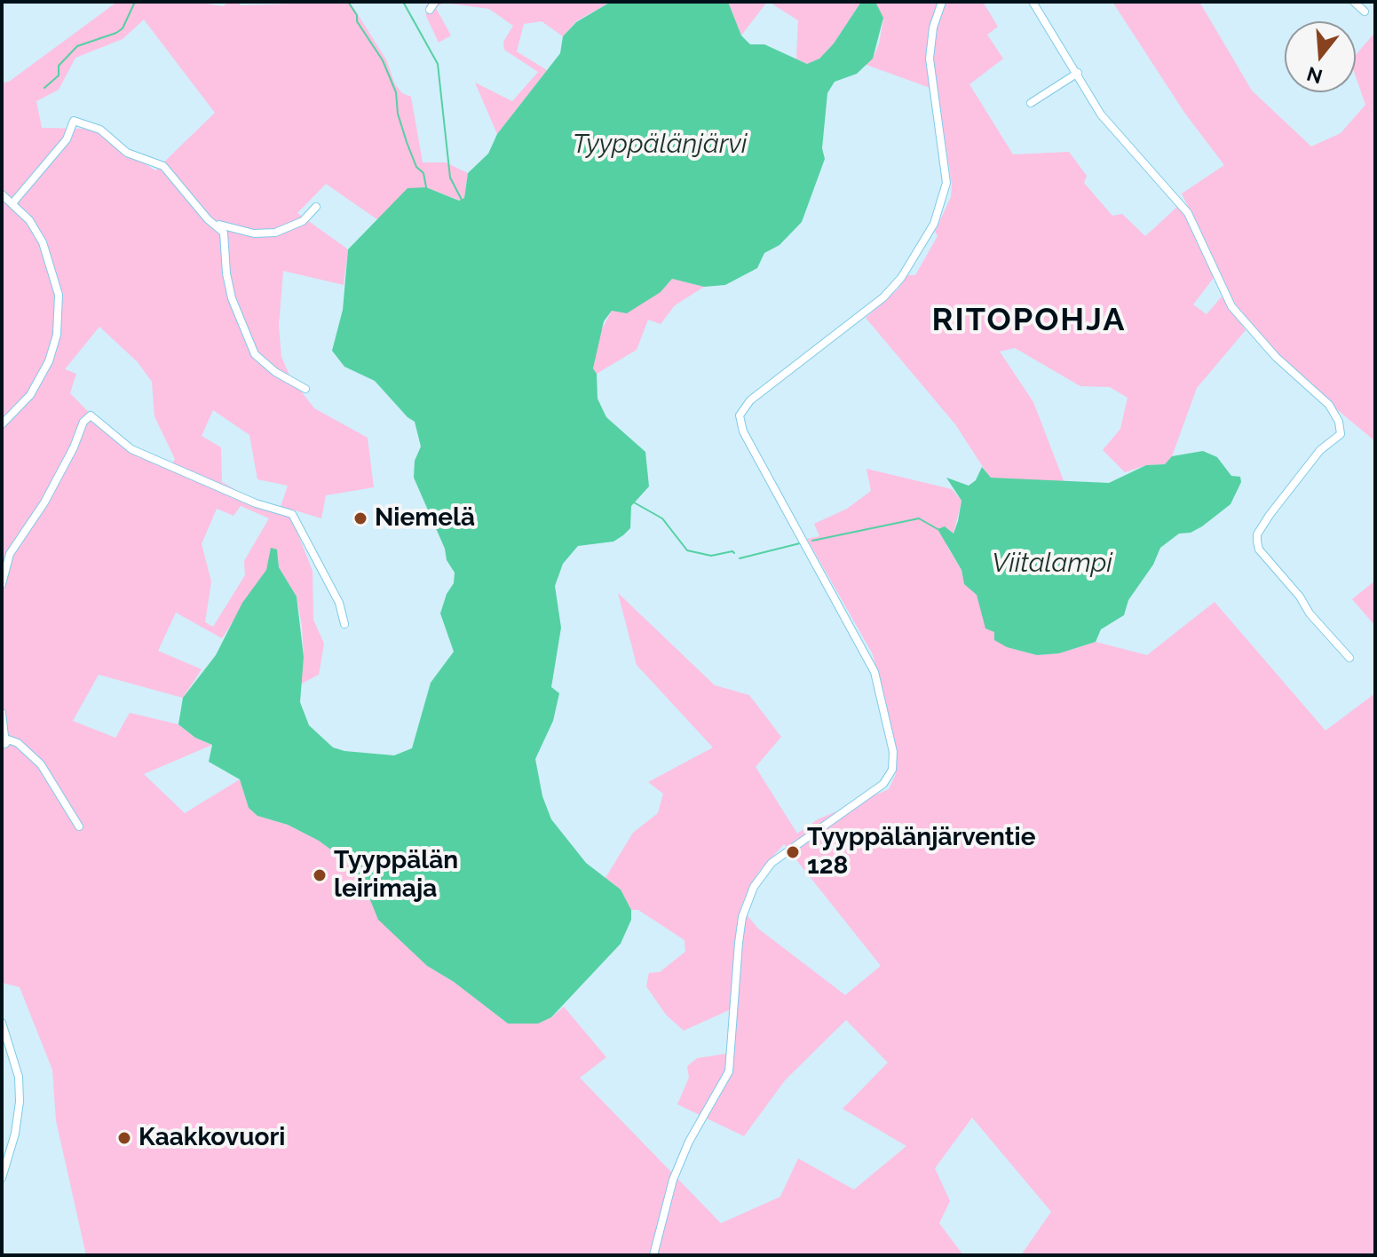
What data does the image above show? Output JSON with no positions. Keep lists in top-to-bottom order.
{
  "districts": ["RITOPOHJA"],
  "water": ["Tyyppälänjärvi", "Viitalampi"],
  "places": [
    "Niemelä",
    "Tyyppälänjärventie 128",
    "Tyyppälän leirimaja",
    "Kaakkovuori"
  ],
  "north": "bottom"
}
